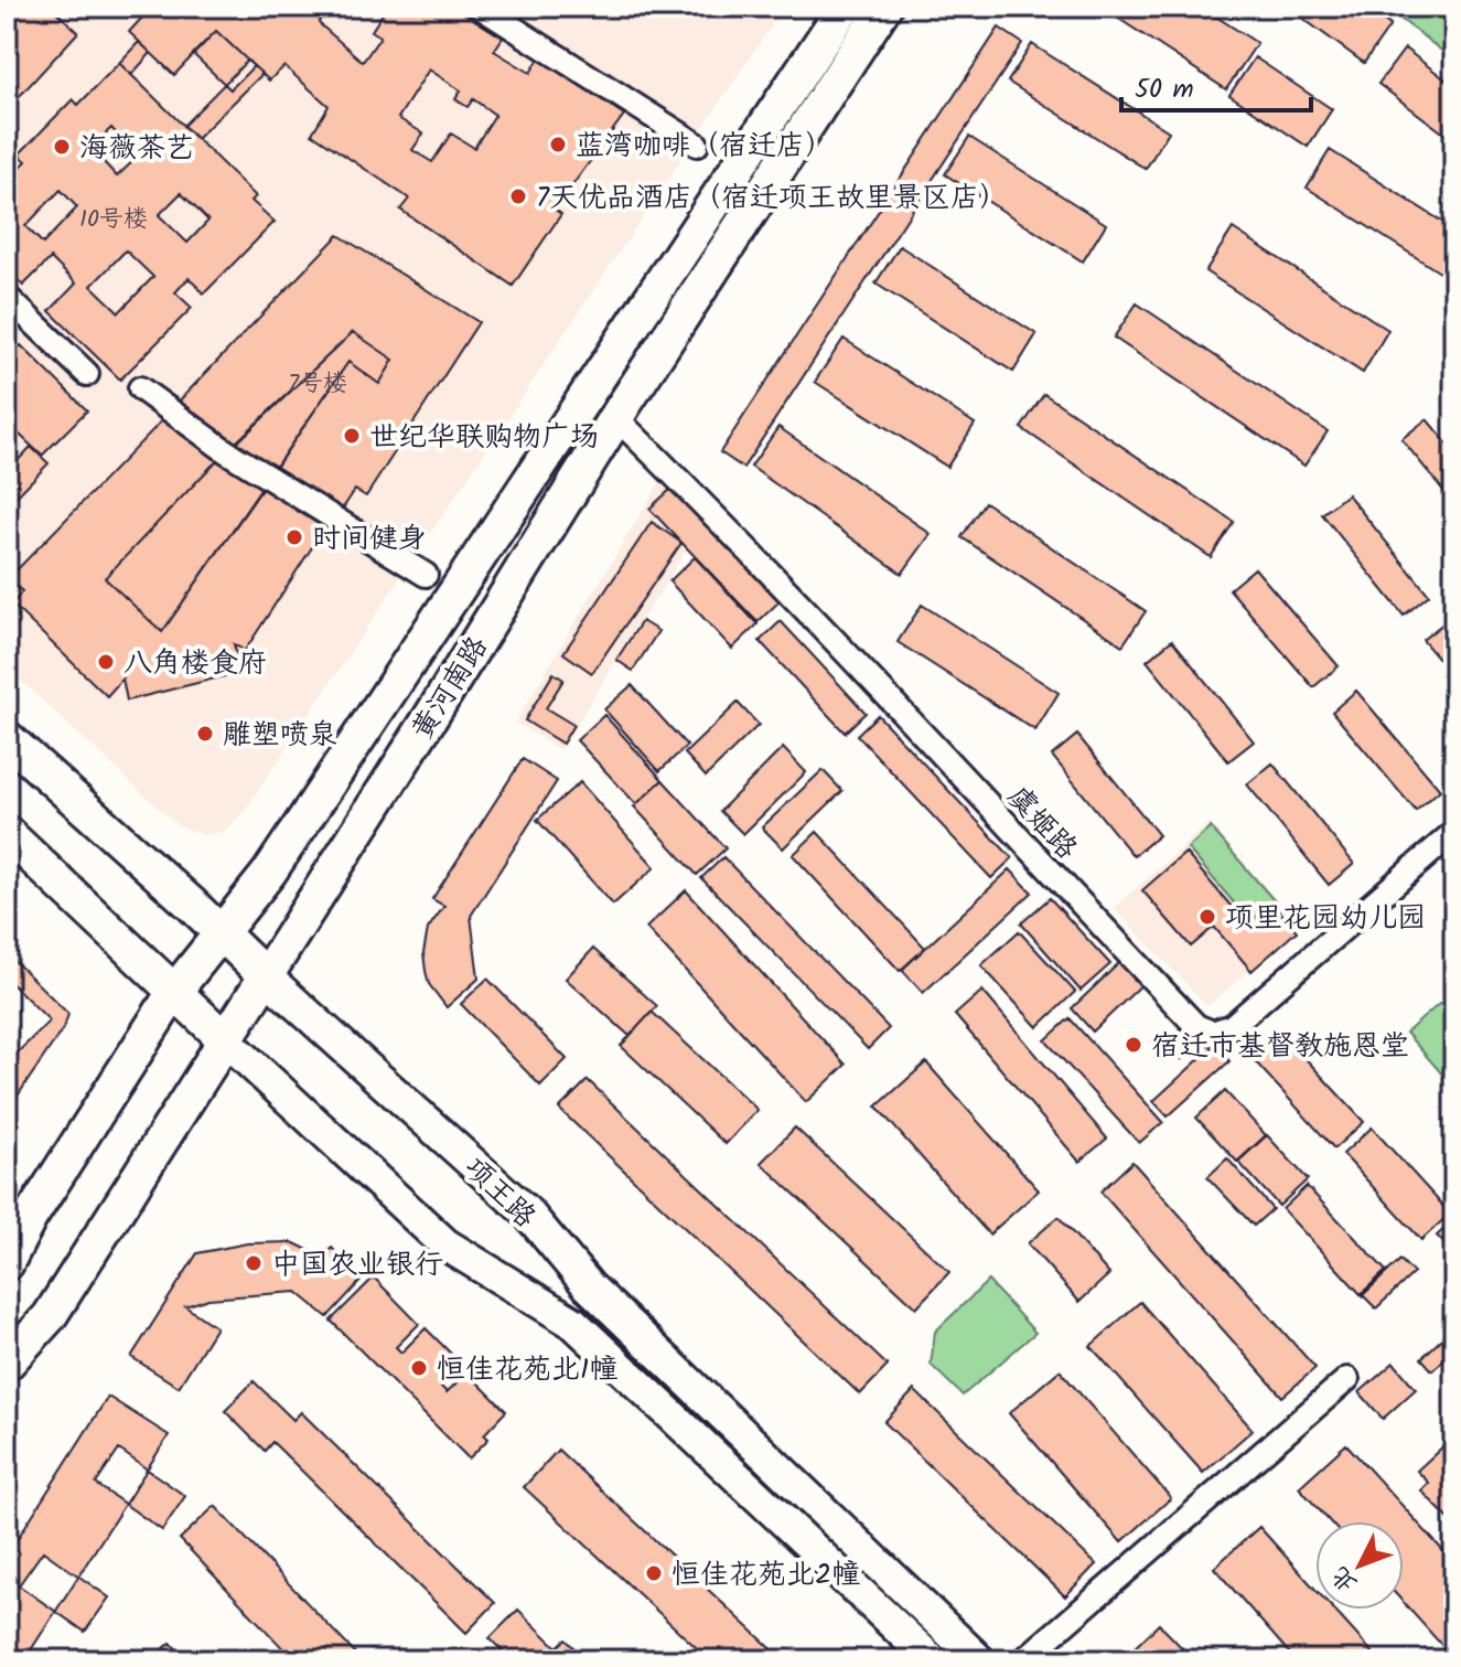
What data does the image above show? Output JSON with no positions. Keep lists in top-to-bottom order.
{
  "streets": {
    "main road": ["黄河南路", "项王路"],
    "street": ["虞姬路"]
  },
  "crossings": [
    ["黄河南路", "虞姬路"],
    ["黄河南路", "项王路"]
  ],
  "places": [
    "蓝湾咖啡（宿迁店）",
    "海薇茶艺",
    "7天优品酒店（宿迁项王故里景区店）",
    "世纪华联购物广场",
    "时间健身",
    "八角楼食府",
    "雕塑喷泉",
    "项里花园幼儿园",
    "宿迁市基督教施恩堂",
    "中国农业银行",
    "恒佳花苑北1幢",
    "恒佳花苑北2幢"
  ],
  "house_numbers": ["10号楼", "7号楼"],
  "scale_bar": "50 m",
  "north": "bottom left"
}
